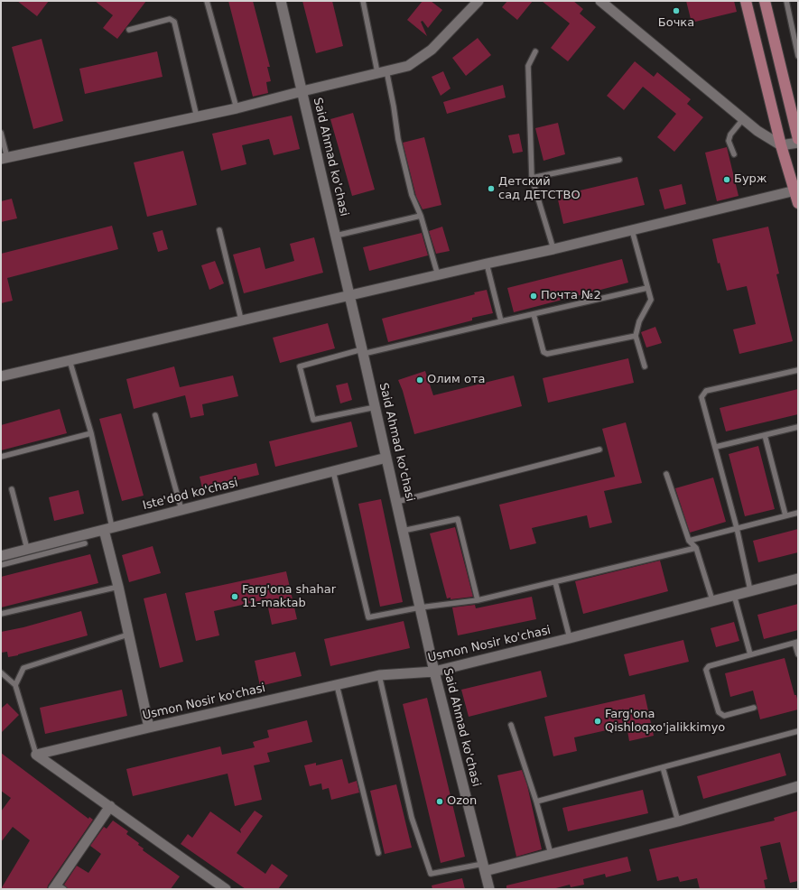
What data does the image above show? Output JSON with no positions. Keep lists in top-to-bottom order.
{
  "streets": {
    "street": ["Said Ahmad ko'chasi", "Iste'dod ko'chasi", "Usmon Nosir ko'chasi"]
  },
  "crossings": [
    ["Said Ahmad ko'chasi", "Iste'dod ko'chasi"],
    ["Said Ahmad ko'chasi", "Usmon Nosir ko'chasi"]
  ],
  "places": [
    "Бочка",
    "Бурж",
    "Детский сад ДЕТСТВО",
    "Почта №2",
    "Олим ота",
    "Farg'ona shahar 11-maktab",
    "Farg'ona Qishloqxo'jalikkimyo",
    "Ozon"
  ]
}
